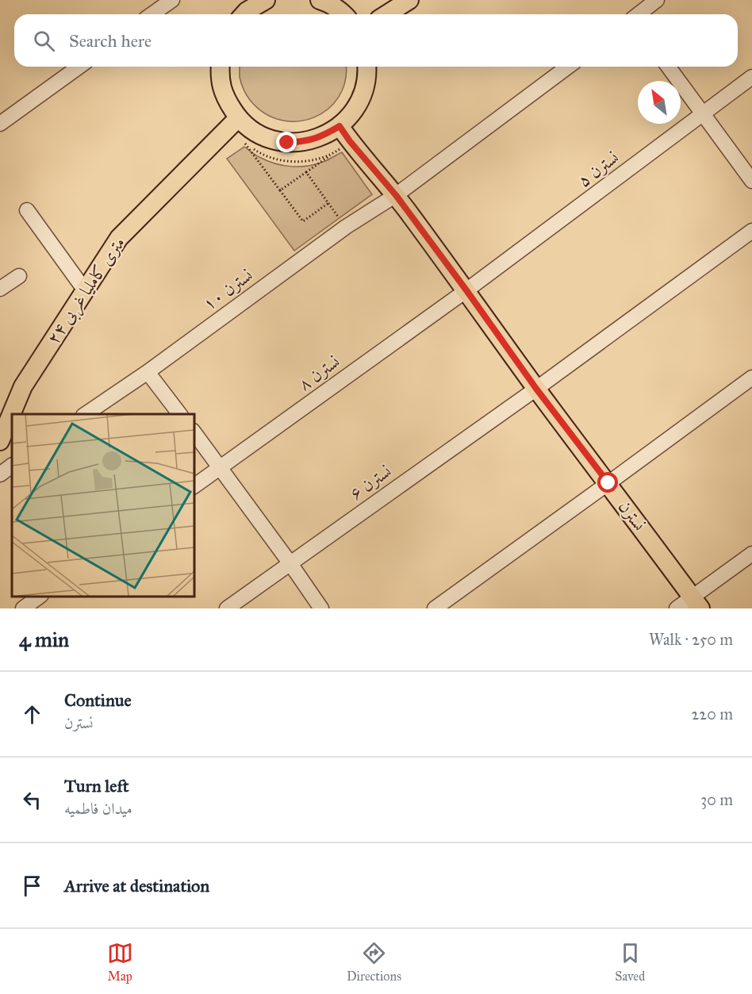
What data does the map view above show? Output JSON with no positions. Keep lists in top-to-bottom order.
{
  "streets": {
    "main road": ["۲۴ متری کاملیا غربی", "نسترن"],
    "street": [
      "نسترن ۵",
      "نسترن ۱۰",
      "نسترن ۸",
      "نسترن ۶"
    ]
  },
  "crossings": [
    ["نسترن ۵", "نسترن ۸"],
    ["نسترن ۵", "نسترن"],
    ["نسترن ۱۰", "نسترن"],
    ["نسترن ۸", "نسترن"],
    ["نسترن ۶", "نسترن"]
  ],
  "north": "top left",
  "page": {
    "search": "Search here",
    "heading": ["4 min", "Walk · 250 m"],
    "list": [
      ["Continue", "نسترن", "220 m"],
      ["Turn left", "میدان فاطمیه", "30 m"],
      "Arrive at destination"
    ],
    "nav": ["Map", "Directions", "Saved"]
  }
}
